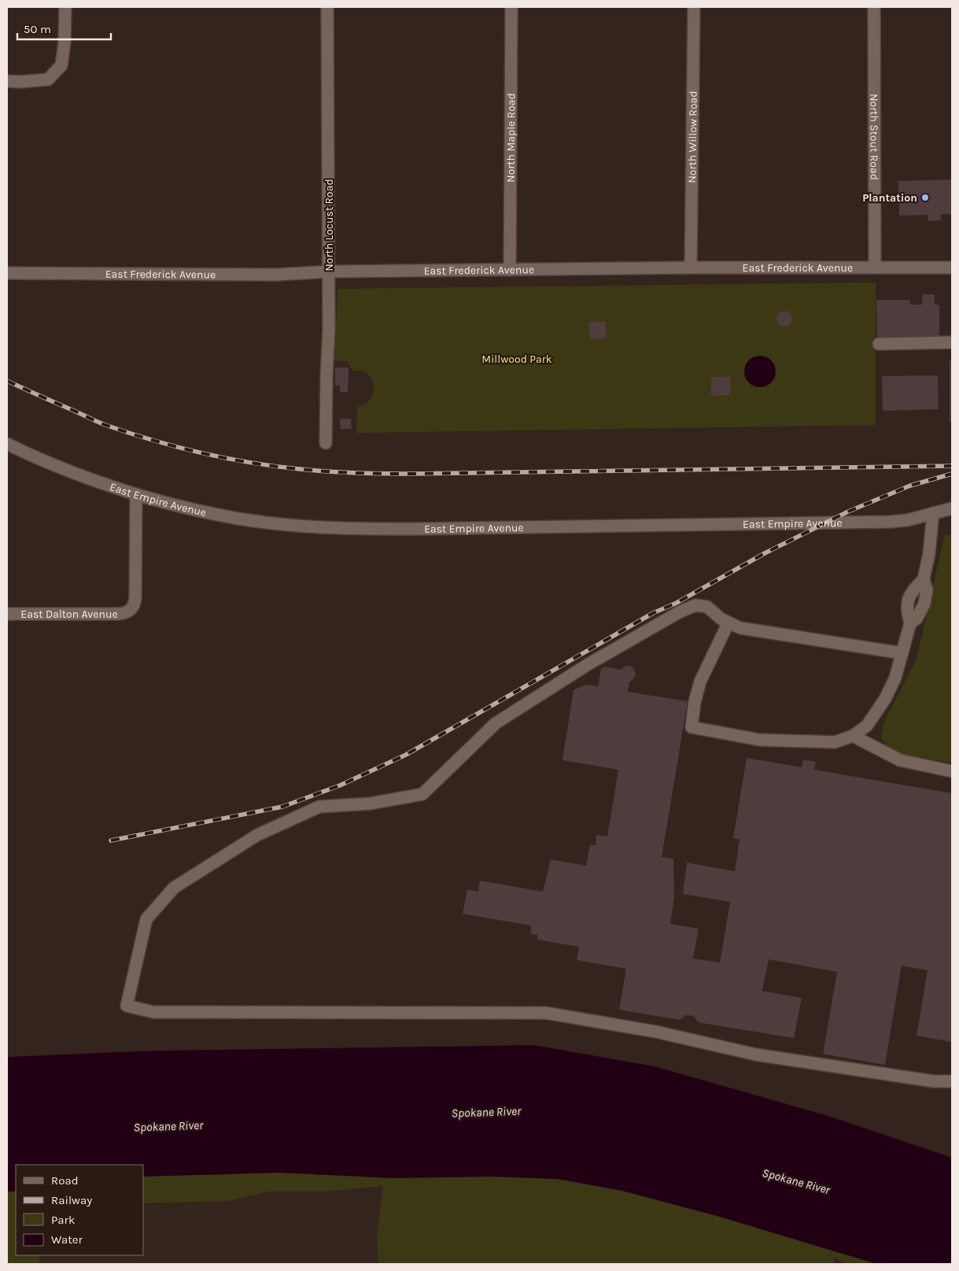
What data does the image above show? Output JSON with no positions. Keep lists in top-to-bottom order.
{
  "streets": {
    "street": [
      "North Willow Road",
      "North Stout Road",
      "North Maple Road",
      "North Locust Road",
      "East Frederick Avenue",
      "East Empire Avenue",
      "East Dalton Avenue"
    ]
  },
  "crossings": [
    ["North Willow Road", "East Frederick Avenue"],
    ["North Stout Road", "East Frederick Avenue"],
    ["North Maple Road", "East Frederick Avenue"],
    ["North Locust Road", "East Frederick Avenue"],
    ["East Empire Avenue", "East Dalton Avenue"]
  ],
  "water": ["Spokane River"],
  "parks": ["Millwood Park"],
  "places": ["Plantation"],
  "legend": [
    "Road",
    "Railway",
    "Park",
    "Water"
  ],
  "scale_bar": "50 m"
}
